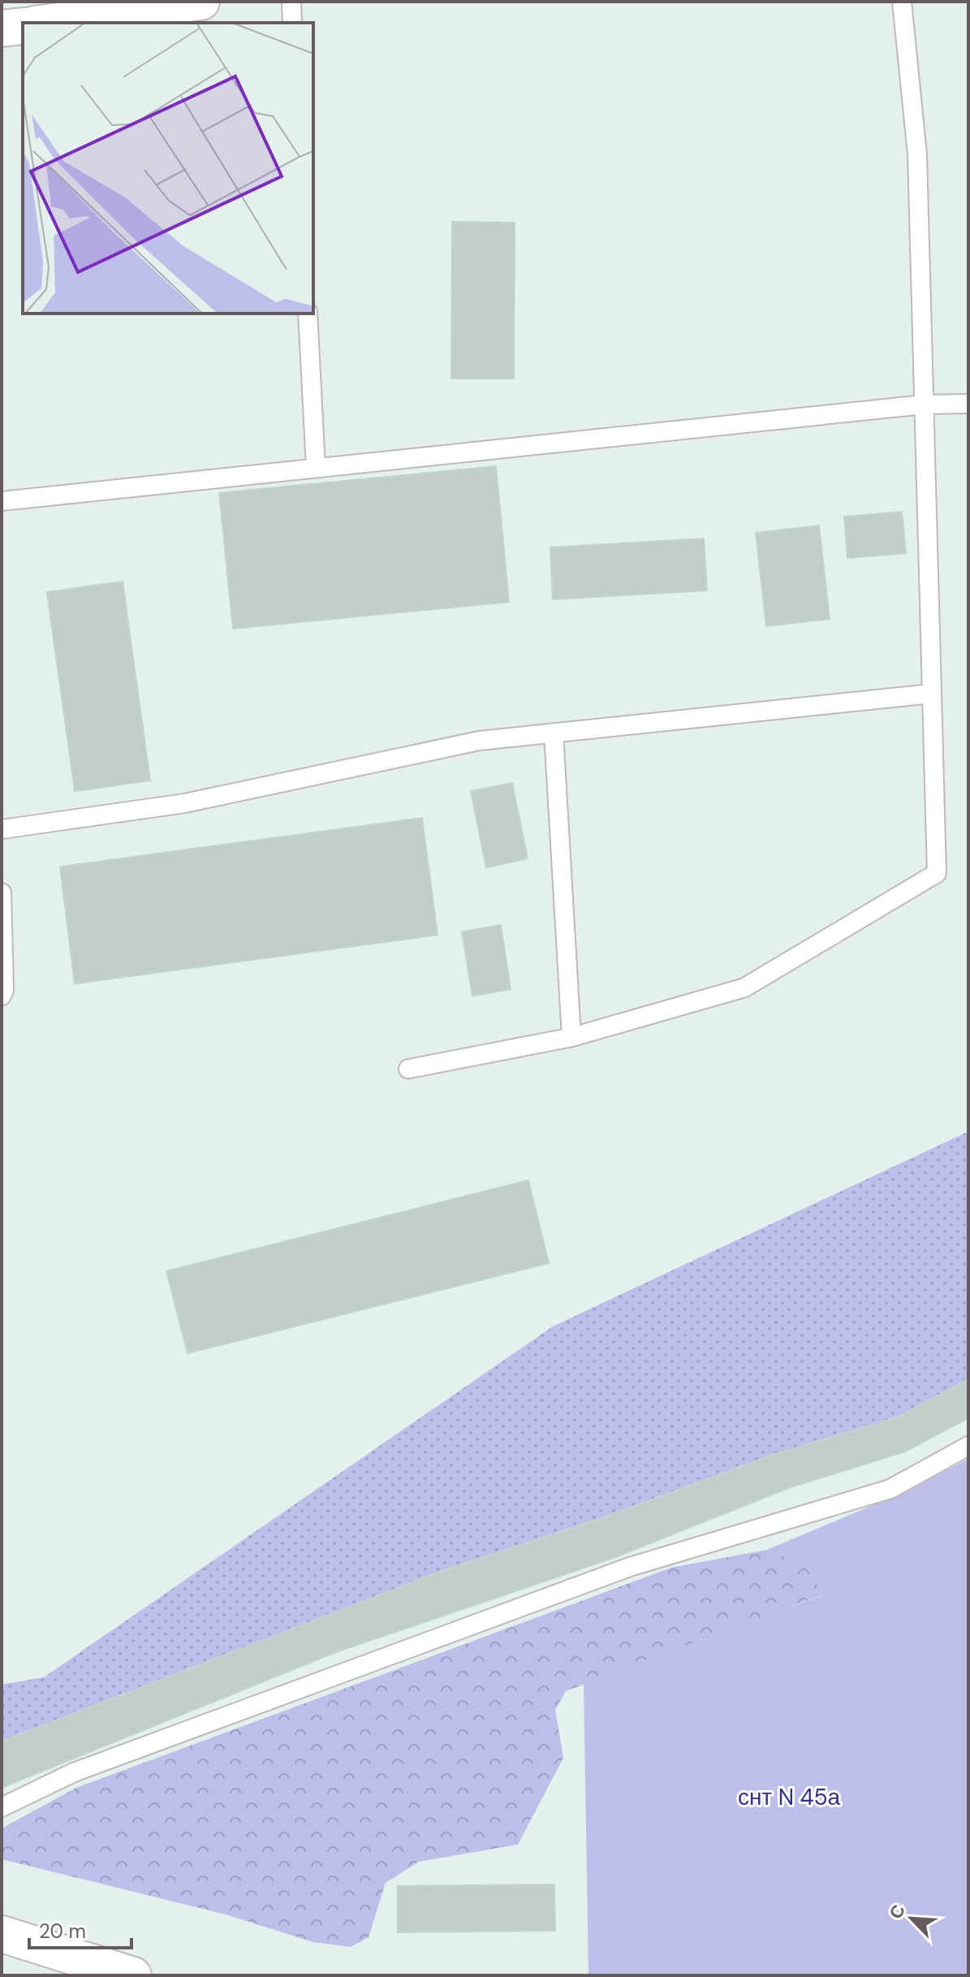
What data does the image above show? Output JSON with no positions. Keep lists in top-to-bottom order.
{
  "parks": ["снт N 45а"],
  "scale_bar": "20 m",
  "north": "top left"
}
